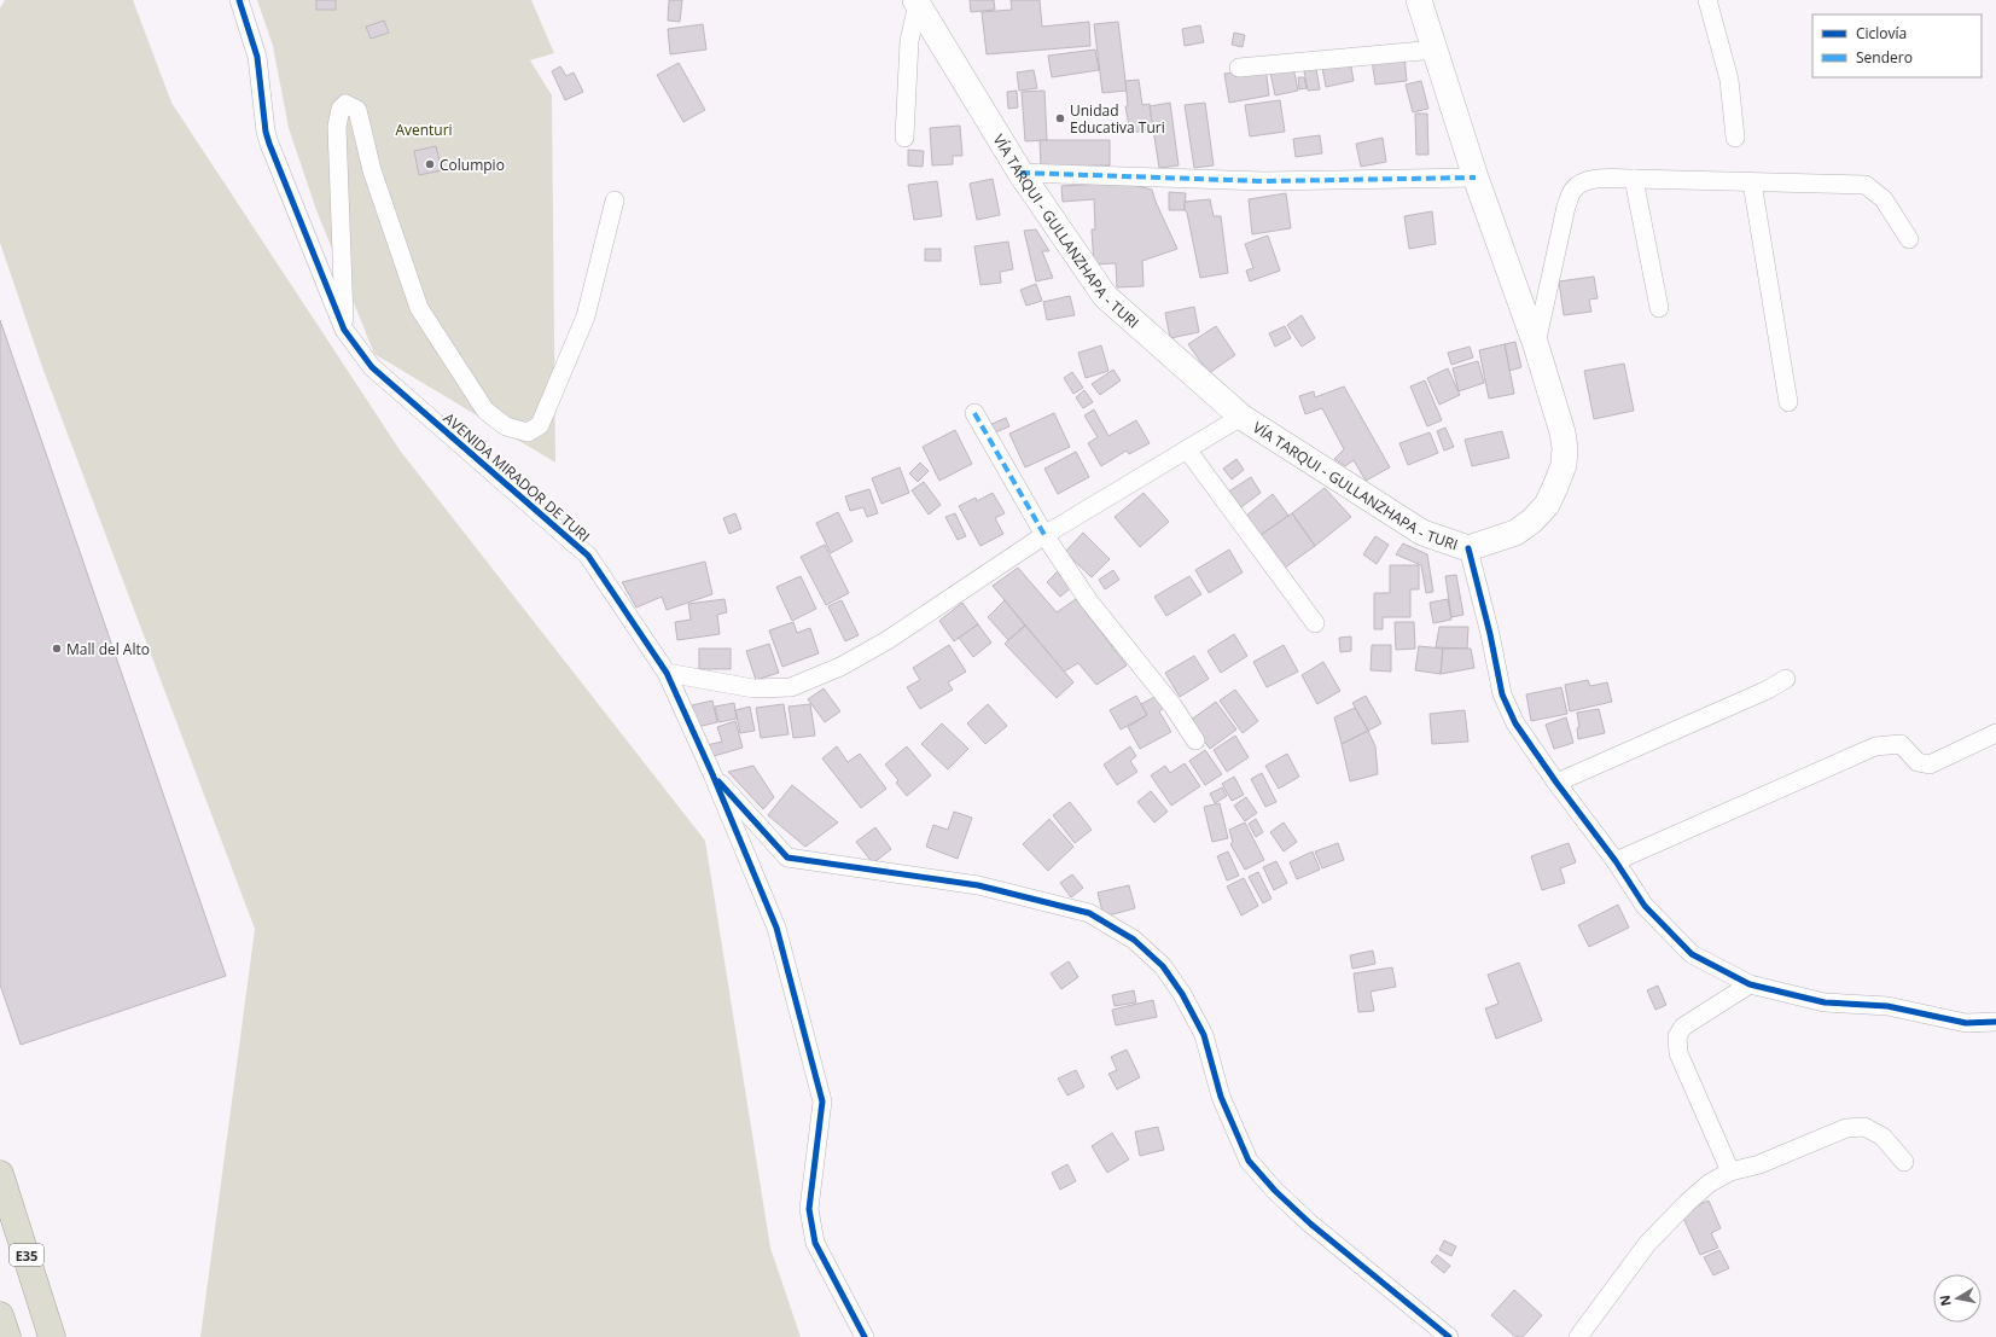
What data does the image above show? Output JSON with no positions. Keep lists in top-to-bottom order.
{
  "streets": {
    "highway": ["E35"],
    "main road": ["VÍA TARQUI - GULLANZHAPA - TURI"],
    "street": ["AVENIDA MIRADOR DE TURI"]
  },
  "parks": ["Aventuri"],
  "places": ["Unidad Educativa Turi", "Columpio", "Mall del Alto"],
  "legend": ["Ciclovía", "Sendero"],
  "north": "left"
}
